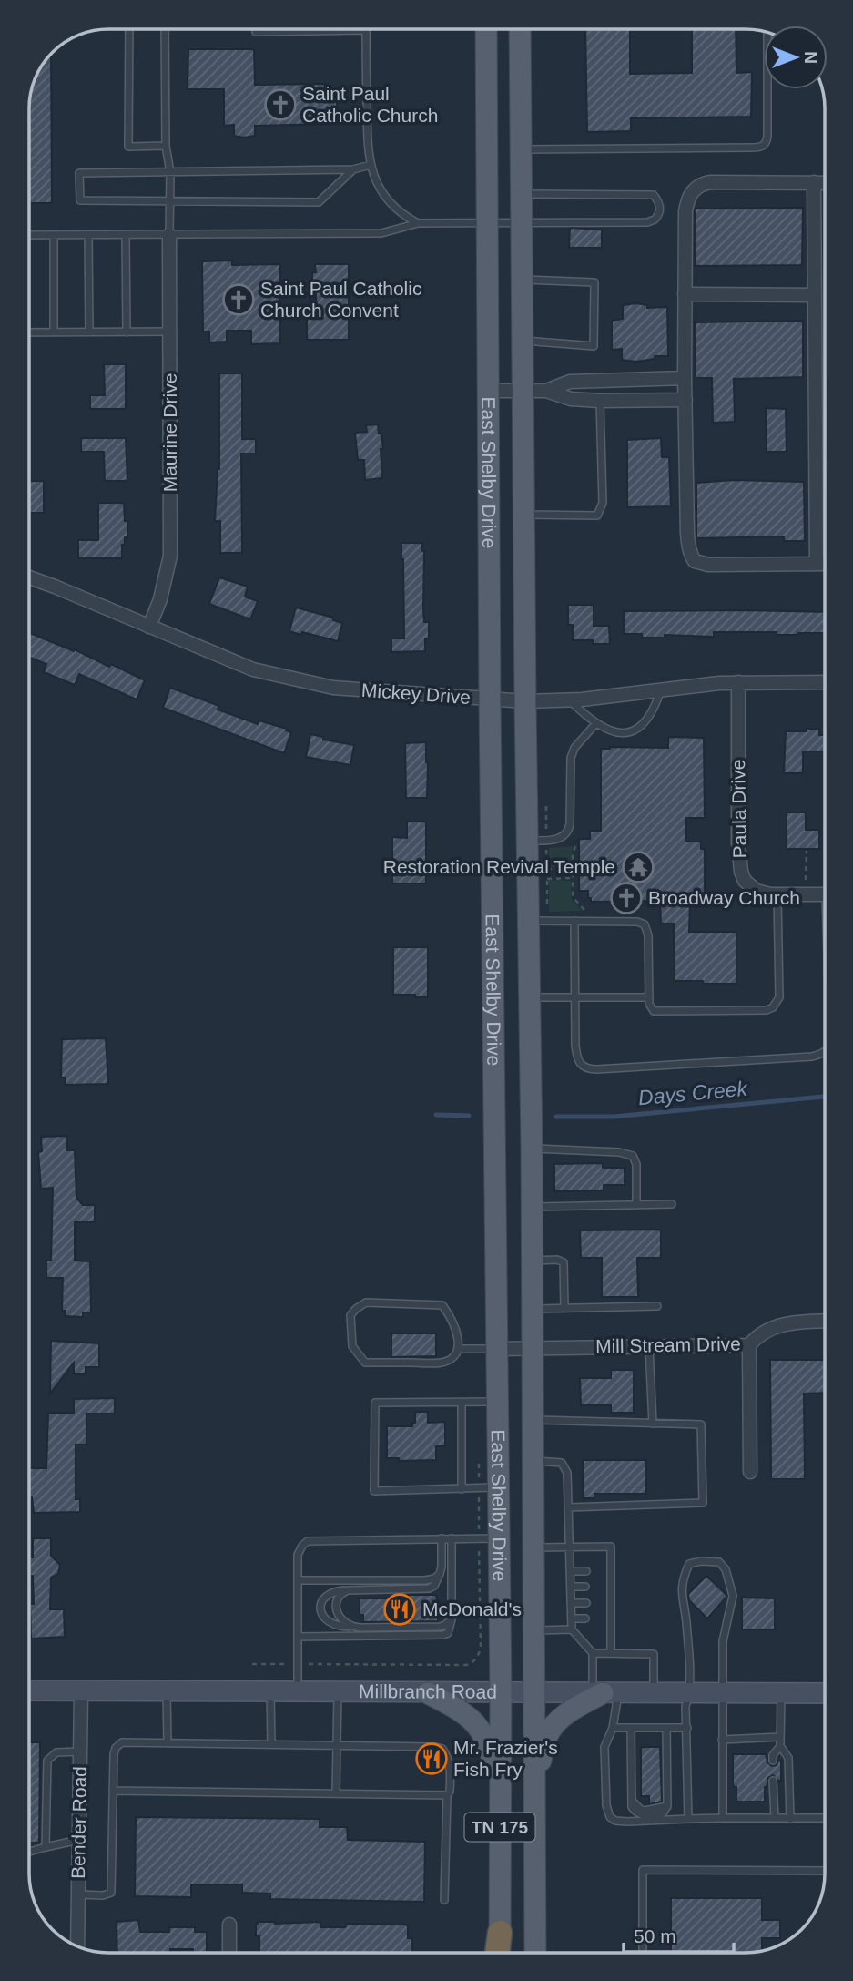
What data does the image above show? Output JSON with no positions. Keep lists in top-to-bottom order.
{
  "streets": {
    "main road": ["East Shelby Drive", "Millbranch Road", "TN 175"],
    "street": [
      "Maurine Drive",
      "Mickey Drive",
      "Paula Drive",
      "Mill Stream Drive",
      "Bender Road"
    ]
  },
  "crossings": [
    ["Maurine Drive", "Mickey Drive"],
    ["East Shelby Drive", "Mickey Drive"],
    ["East Shelby Drive", "Mill Stream Drive"],
    ["East Shelby Drive", "Millbranch Road"],
    ["Mickey Drive", "Paula Drive"],
    ["Millbranch Road", "Bender Road"]
  ],
  "water": ["Days Creek"],
  "places": {
    "church": ["Saint Paul Catholic Church", "Saint Paul Catholic Church Convent", "Broadway Church"],
    "temple": ["Restoration Revival Temple"],
    "restaurant": ["McDonald's", "Mr. Frazier's Fish Fry"]
  },
  "scale_bar": "50 m",
  "north": "right"
}
